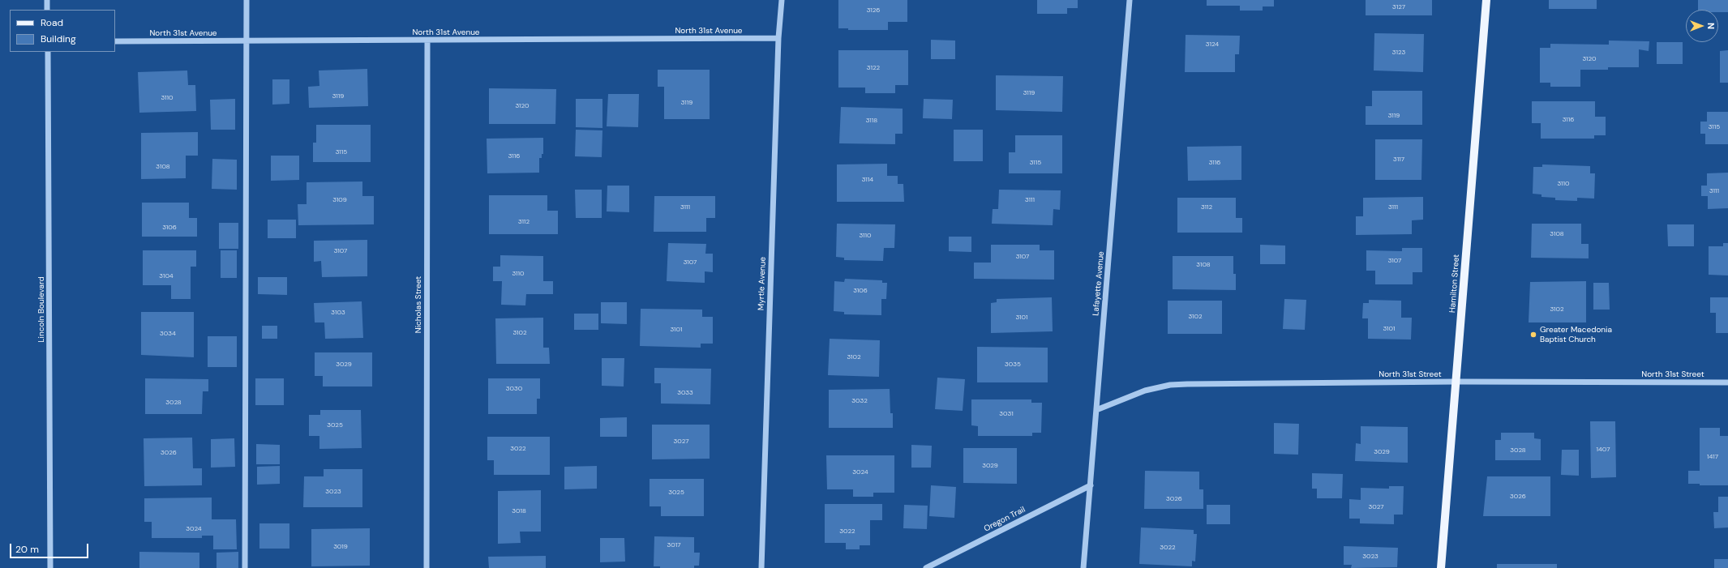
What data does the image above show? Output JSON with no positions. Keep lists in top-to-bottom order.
{
  "streets": {
    "main road": ["Hamilton Street"],
    "street": [
      "North 31st Avenue",
      "Myrtle Avenue",
      "Lafayette Avenue",
      "Nicholas Street",
      "Lincoln Boulevard",
      "North 31st Street",
      "Oregon Trail"
    ]
  },
  "crossings": [
    ["North 31st Avenue", "Myrtle Avenue"],
    ["North 31st Avenue", "Nicholas Street"],
    ["Lafayette Avenue", "North 31st Street"],
    ["Lafayette Avenue", "Oregon Trail"],
    ["Hamilton Street", "North 31st Street"]
  ],
  "places": ["Greater Macedonia Baptist Church"],
  "house_numbers": [
    "3127",
    "3126",
    "3124",
    "3123",
    "3120",
    "3122",
    "3119",
    "3119",
    "3110",
    "3119",
    "3120",
    "3119",
    "3116",
    "3118",
    "3115",
    "3115",
    "3116",
    "3117",
    "3115",
    "3116",
    "3108",
    "3114",
    "3110",
    "3111",
    "3109",
    "3111",
    "3111",
    "3112",
    "3111",
    "3112",
    "3106",
    "3108",
    "3110",
    "3107",
    "3107",
    "3107",
    "3107",
    "3108",
    "3110",
    "3104",
    "3106",
    "3102",
    "3103",
    "3102",
    "3101",
    "3101",
    "3101",
    "3102",
    "3034",
    "3102",
    "3029",
    "3035",
    "3030",
    "3033",
    "3032",
    "3028",
    "3031",
    "3025",
    "3027",
    "3022",
    "1407",
    "3028",
    "3029",
    "3026",
    "1417",
    "3029",
    "3024",
    "3023",
    "3025",
    "3026",
    "3026",
    "3027",
    "3018",
    "3024",
    "3022",
    "3017",
    "3019",
    "3022",
    "3023"
  ],
  "legend": ["Road", "Building"],
  "scale_bar": "20 m",
  "north": "right"
}
